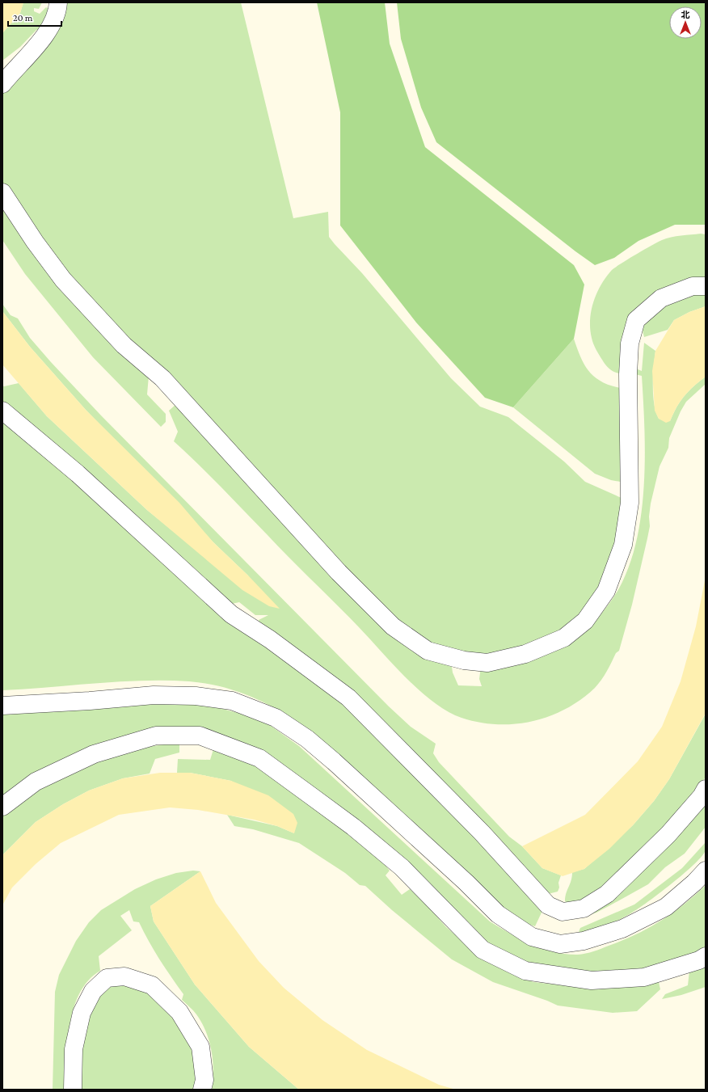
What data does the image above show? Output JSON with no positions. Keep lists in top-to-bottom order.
{
  "scale_bar": "20 m",
  "north": "top"
}
